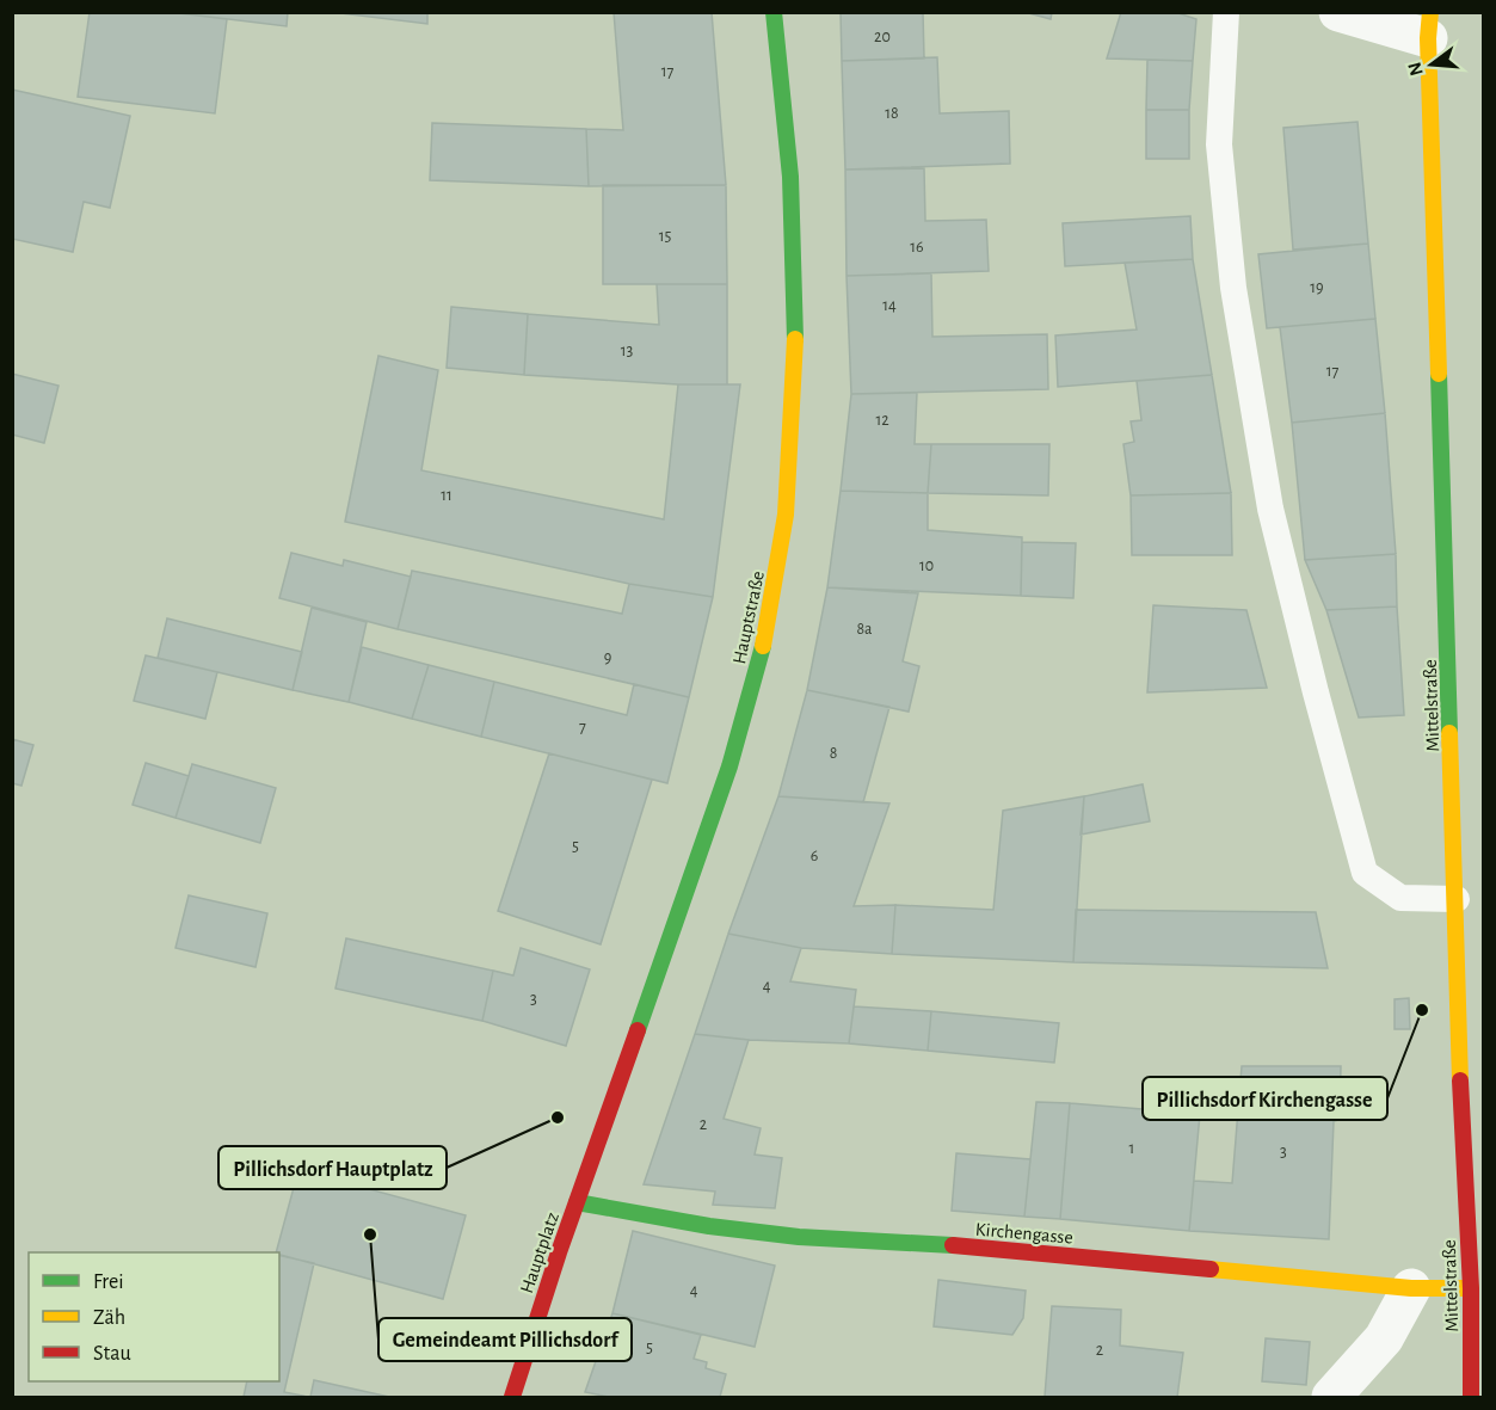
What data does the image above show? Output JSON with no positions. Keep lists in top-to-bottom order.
{
  "streets": {
    "street": [
      "Hauptstraße",
      "Mittelstraße",
      "Kirchengasse",
      "Hauptplatz"
    ]
  },
  "crossings": [
    ["Hauptstraße", "Kirchengasse"],
    ["Hauptstraße", "Hauptplatz"],
    ["Mittelstraße", "Kirchengasse"],
    ["Kirchengasse", "Hauptplatz"]
  ],
  "places": ["Pillichsdorf Kirchengasse", "Pillichsdorf Hauptplatz", "Gemeindeamt Pillichsdorf"],
  "house_numbers": [
    "20",
    "17",
    "18",
    "15",
    "16",
    "19",
    "14",
    "13",
    "17",
    "12",
    "11",
    "10",
    "8a",
    "9",
    "7",
    "8",
    "5",
    "6",
    "4",
    "3",
    "2",
    "1",
    "3",
    "4",
    "5",
    "2"
  ],
  "legend": ["Frei", "Zäh", "Stau"],
  "north": "left"
}
